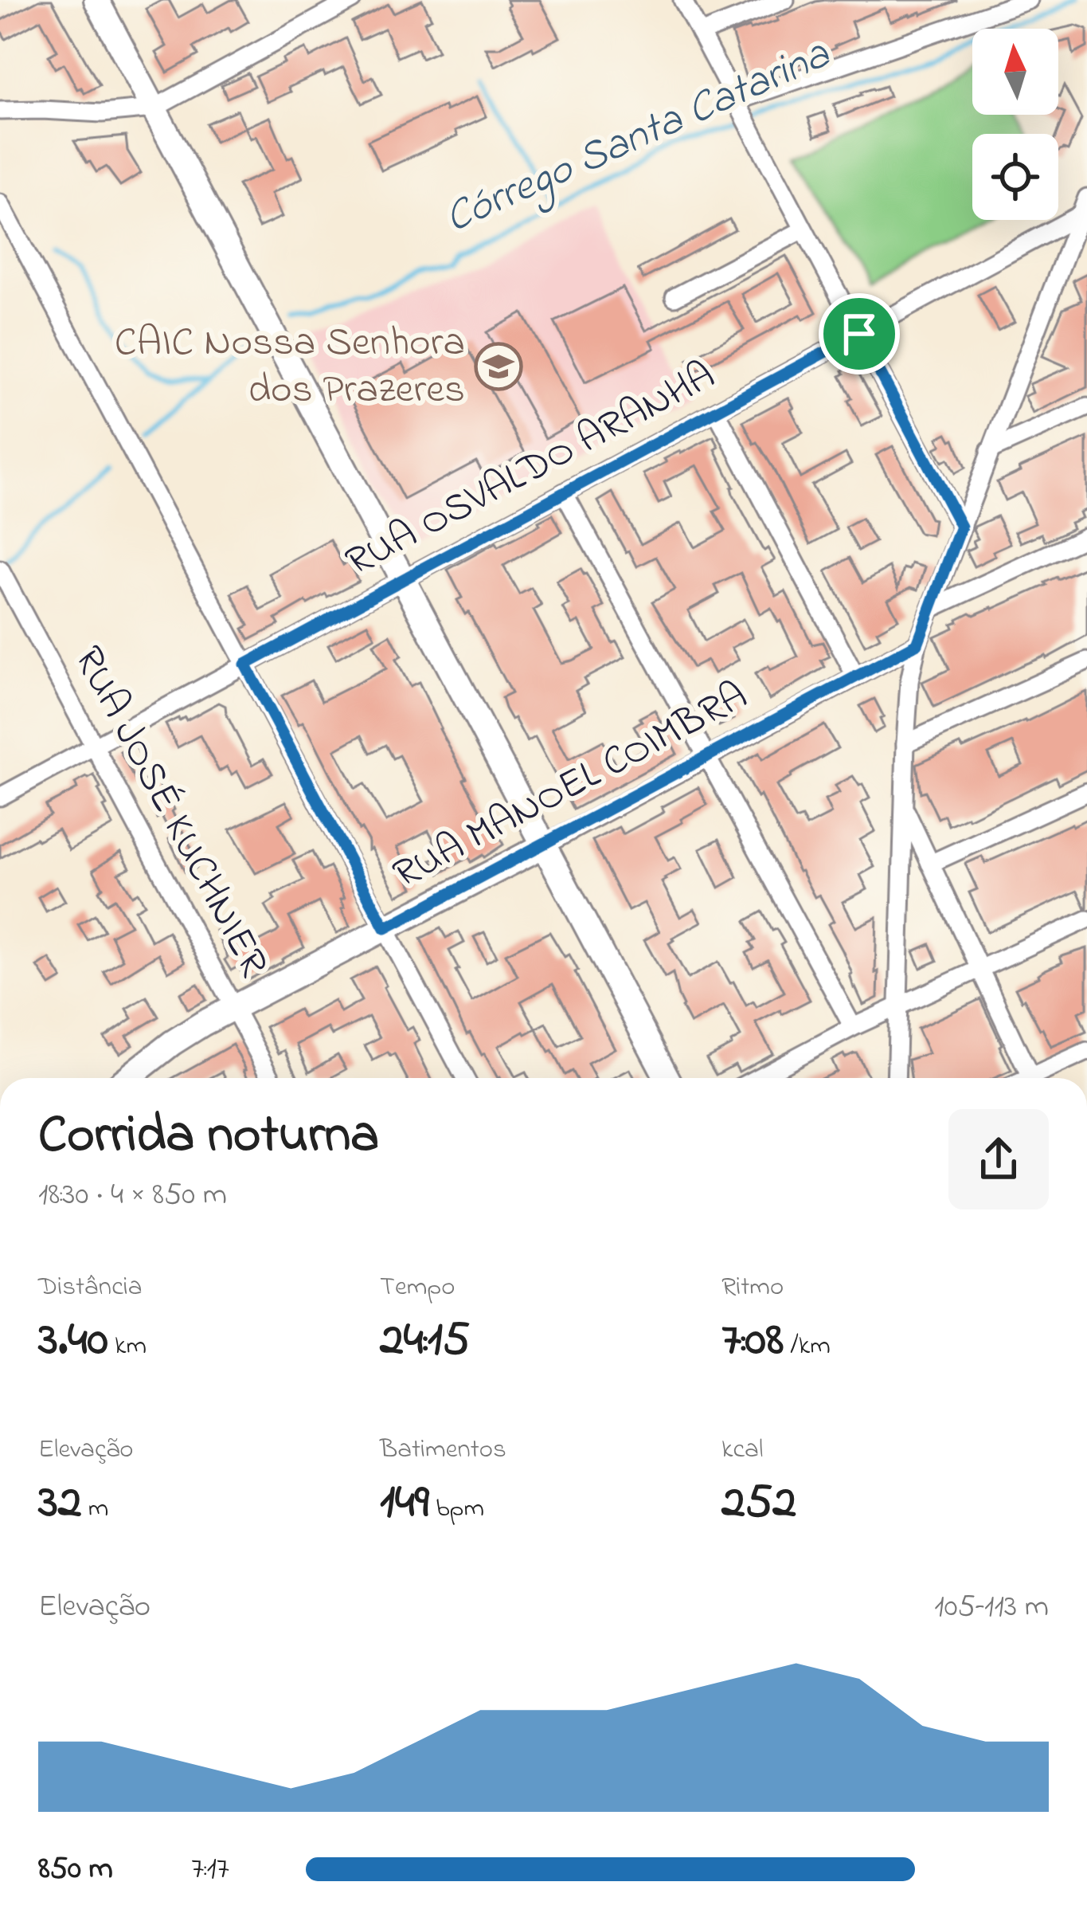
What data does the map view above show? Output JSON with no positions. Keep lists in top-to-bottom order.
{
  "streets": {
    "street": ["RUA OSVALDO ARANHA", "RUA MANOEL COIMBRA", "RUA JOSÉ KUCHNIER"]
  },
  "crossings": [
    ["RUA OSVALDO ARANHA", "RUA JOSÉ KUCHNIER"],
    ["RUA MANOEL COIMBRA", "RUA JOSÉ KUCHNIER"]
  ],
  "water": ["Córrego Santa Catarina"],
  "places": {
    "school or university": ["CAIC Nossa Senhora dos Prazeres"]
  },
  "north": "top",
  "page": {
    "heading": ["Corrida noturna", "18:30 · 4 × 850 m"],
    "stats": [
      ["Distância", "3.40 km"],
      ["Tempo", "24:15"],
      ["Ritmo", "7:08 /km"],
      ["Elevação", "32 m"],
      ["Batimentos", "149 bpm"],
      ["kcal", "252"]
    ],
    "chart": ["Elevação", "105–113 m"],
    "list": [
      {
        "name": "850 m",
        "note": "7:17"
      }
    ]
  }
}
